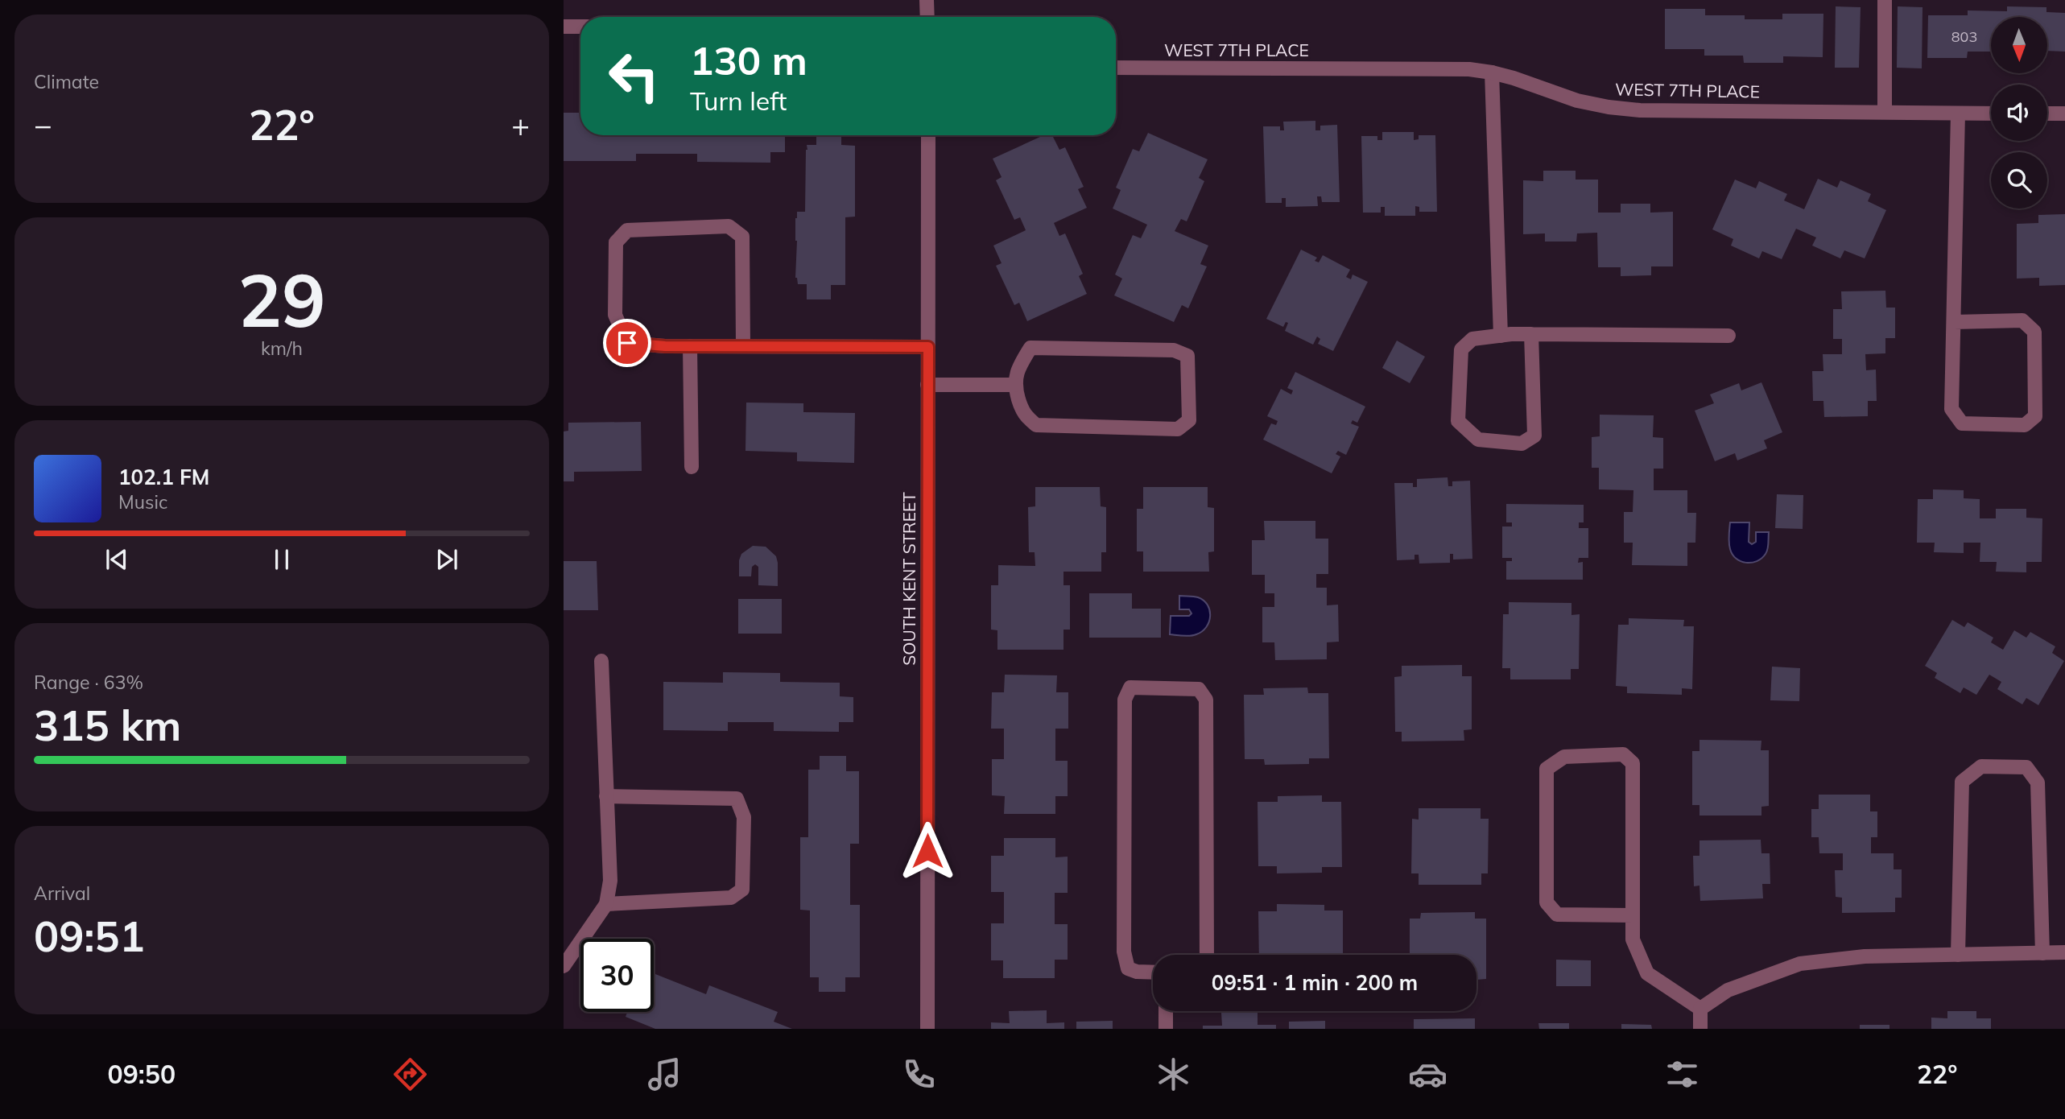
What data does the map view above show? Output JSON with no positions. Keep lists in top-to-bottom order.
{
  "streets": {
    "street": ["WEST 7TH PLACE", "SOUTH KENT STREET"]
  },
  "house_numbers": ["803"],
  "north": "bottom",
  "page": {
    "tile": [
      "Climate",
      ["29", "km/h"],
      ["Range · 63%", "315 km"],
      ["Arrival", "09:51"]
    ],
    "turn": ["130 m", "Turn left"],
    "heat": ["−", "22°", "+"],
    "song": ["102.1 FM", "Music"],
    "limit": "30",
    "trip": "09:51 · 1 min · 200 m",
    "tabs": ["09:50", "22°"]
  }
}
